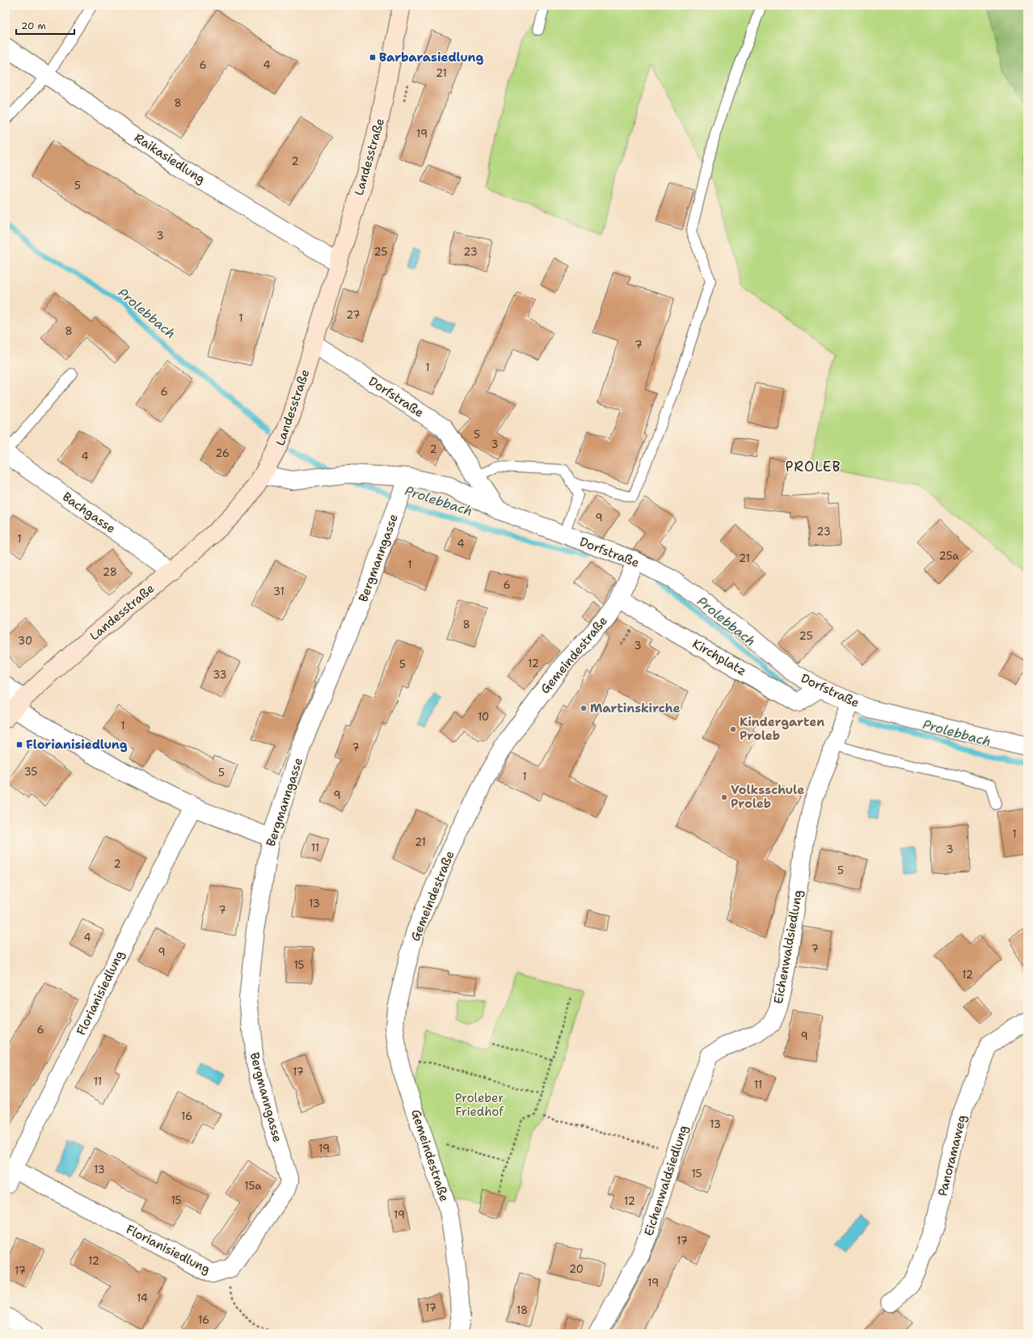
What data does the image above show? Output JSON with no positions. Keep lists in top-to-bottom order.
{
  "streets": {
    "main road": ["Landesstraße"],
    "street": [
      "Raikasiedlung",
      "Dorfstraße",
      "Bachgasse",
      "Bergmanngasse",
      "Gemeindestraße",
      "Kirchplatz",
      "Eichenwaldsiedlung",
      "Florianisiedlung",
      "Panoramaweg"
    ]
  },
  "crossings": [
    ["Landesstraße", "Raikasiedlung"],
    ["Landesstraße", "Dorfstraße"],
    ["Landesstraße", "Bachgasse"],
    ["Dorfstraße", "Bergmanngasse"],
    ["Dorfstraße", "Gemeindestraße"],
    ["Dorfstraße", "Kirchplatz"],
    ["Dorfstraße", "Eichenwaldsiedlung"],
    ["Bergmanngasse", "Florianisiedlung"],
    ["Gemeindestraße", "Kirchplatz"]
  ],
  "districts": ["PROLEB"],
  "water": ["Prolebbach"],
  "parks": ["Proleber Friedhof"],
  "places": {
    "transit": ["Barbarasiedlung", "Florianisiedlung"],
    "other": ["Martinskirche", "Kindergarten Proleb", "Volksschule Proleb"]
  },
  "house_numbers": [
    "6",
    "4",
    "21",
    "8",
    "19",
    "2",
    "5",
    "3",
    "25",
    "23",
    "27",
    "1",
    "8",
    "7",
    "1",
    "6",
    "5",
    "3",
    "2",
    "26",
    "4",
    "9",
    "23",
    "1",
    "4",
    "25a",
    "21",
    "1",
    "28",
    "6",
    "31",
    "8",
    "25",
    "30",
    "3",
    "12",
    "5",
    "33",
    "10",
    "1",
    "7",
    "35",
    "5",
    "1",
    "9",
    "1",
    "21",
    "11",
    "3",
    "2",
    "5",
    "13",
    "7",
    "4",
    "7",
    "9",
    "15",
    "12",
    "6",
    "9",
    "17",
    "11",
    "11",
    "16",
    "13",
    "19",
    "13",
    "15",
    "15a",
    "15",
    "12",
    "19",
    "17",
    "12",
    "20",
    "17",
    "19",
    "14",
    "17",
    "18",
    "16"
  ],
  "scale_bar": "20 m"
}
